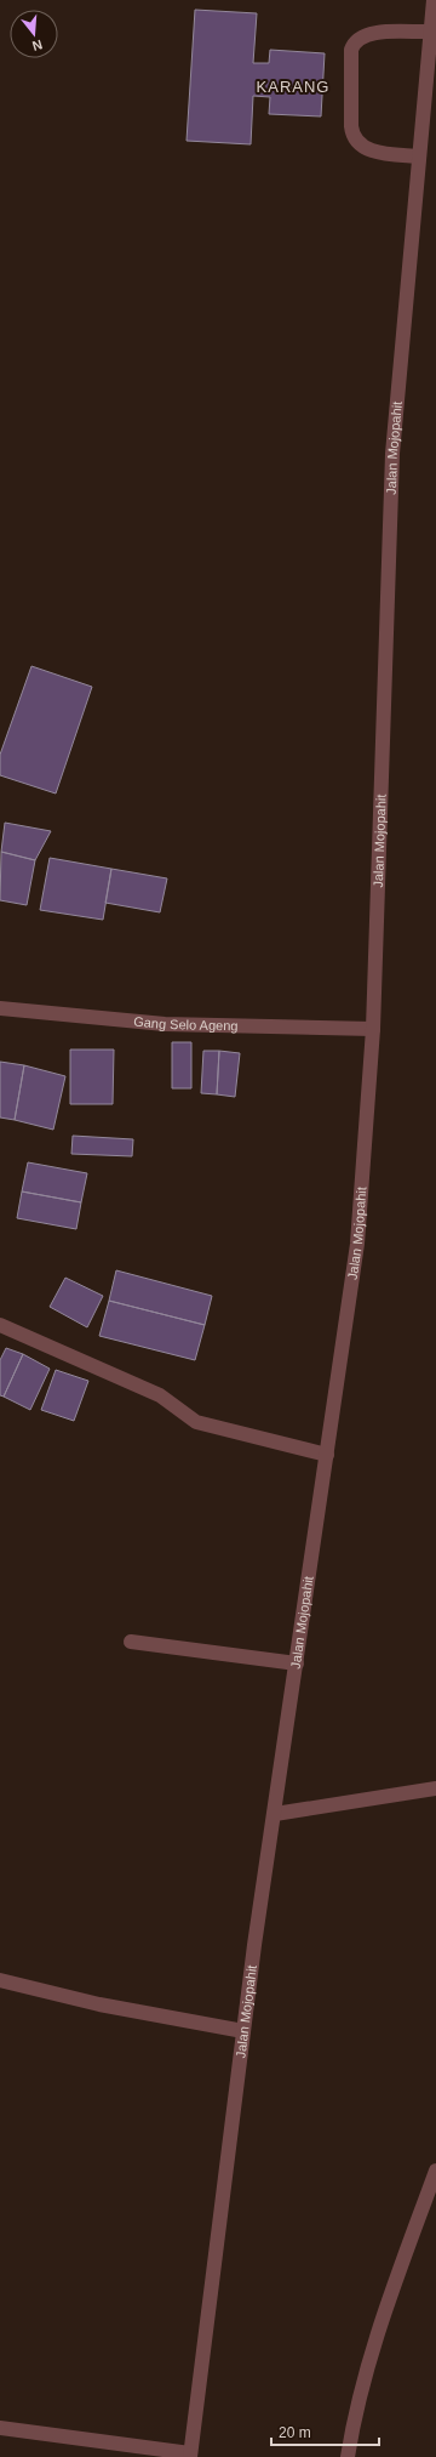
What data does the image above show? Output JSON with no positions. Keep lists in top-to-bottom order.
{
  "streets": {
    "street": ["Jalan Mojopahit", "Gang Selo Ageng"]
  },
  "crossings": [
    ["Jalan Mojopahit", "Gang Selo Ageng"]
  ],
  "districts": ["KARANG"],
  "scale_bar": "20 m",
  "north": "bottom"
}
